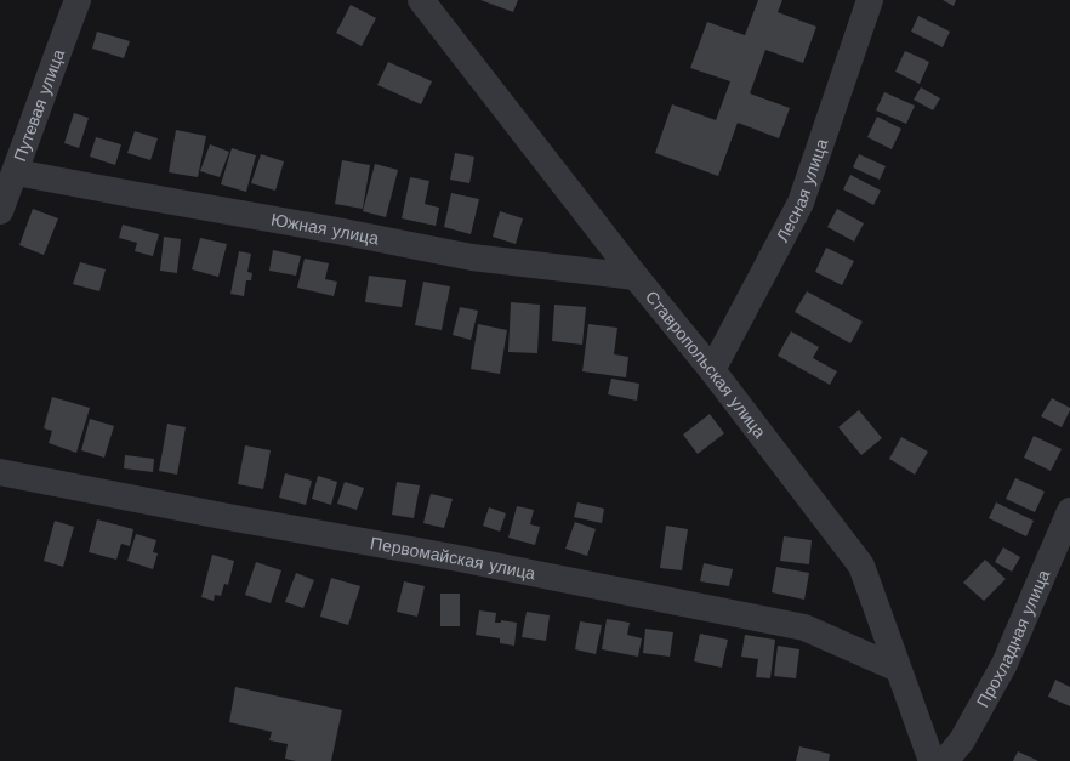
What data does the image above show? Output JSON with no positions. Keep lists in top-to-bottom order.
{
  "streets": {
    "street": [
      "Путевая улица",
      "Лесная улица",
      "Южная улица",
      "Ставропольская улица",
      "Первомайская улица",
      "Прохладная улица"
    ]
  },
  "crossings": [
    ["Путевая улица", "Южная улица"],
    ["Лесная улица", "Ставропольская улица"],
    ["Южная улица", "Ставропольская улица"],
    ["Ставропольская улица", "Первомайская улица"]
  ]
}
